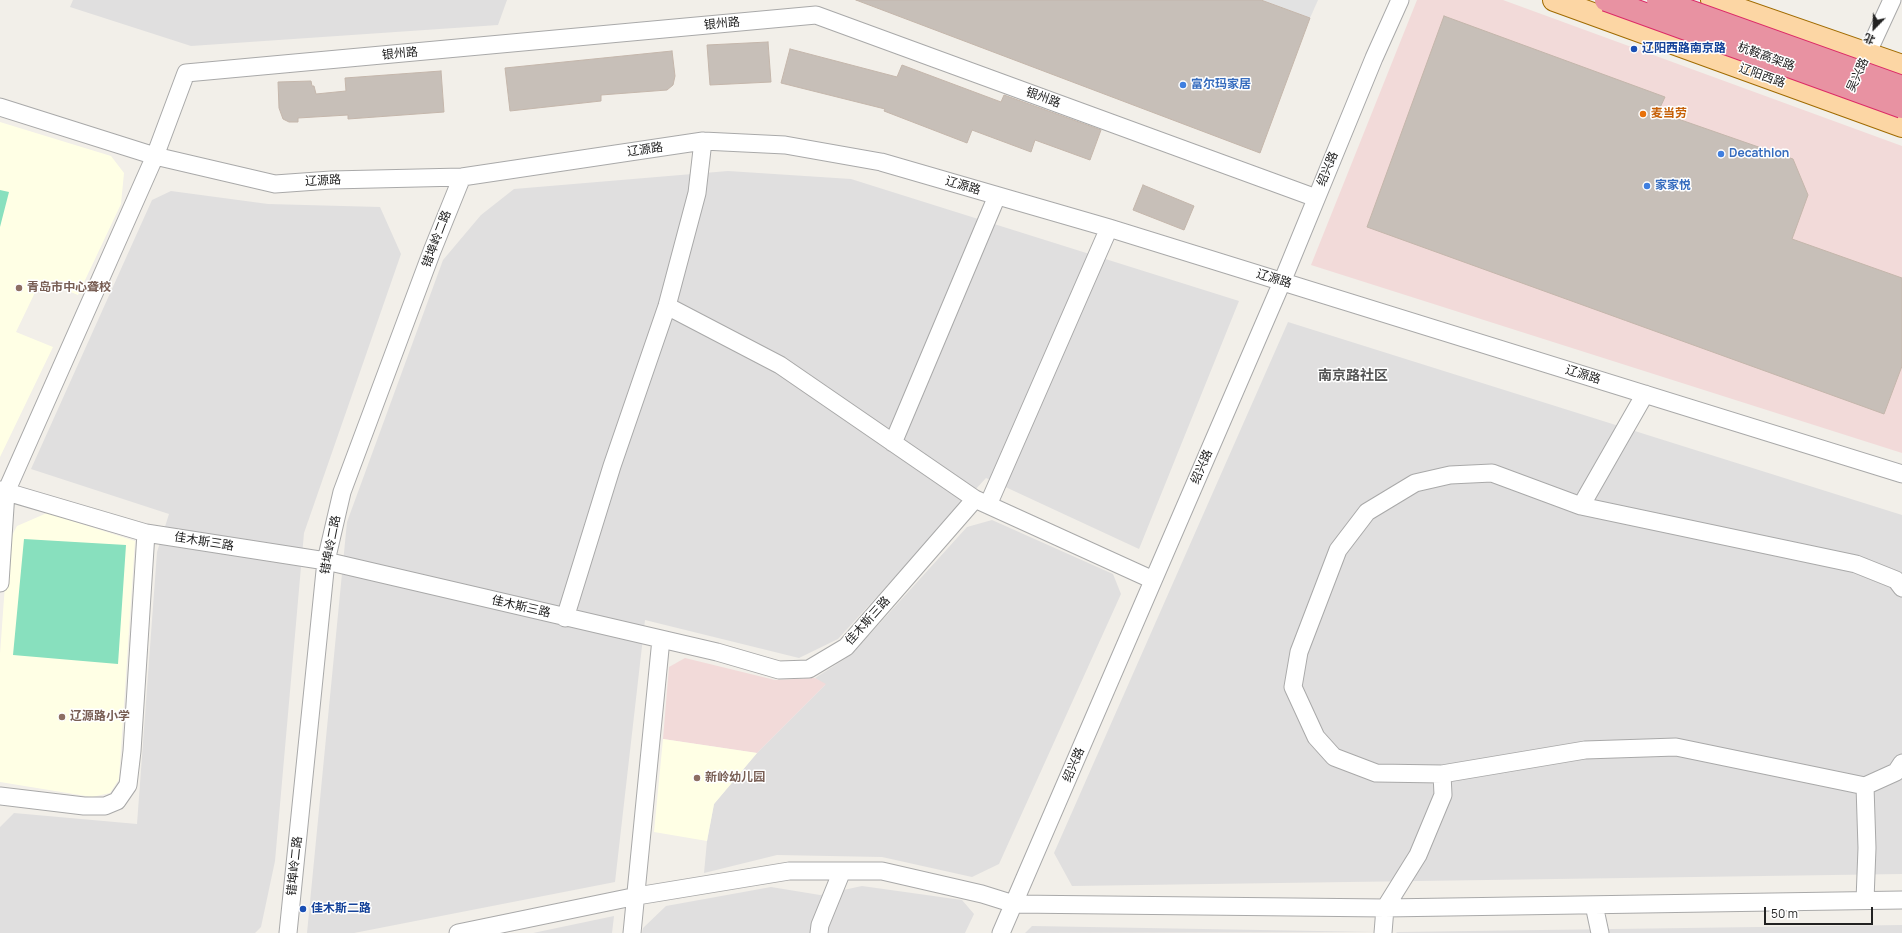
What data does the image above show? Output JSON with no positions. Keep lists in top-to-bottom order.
{
  "streets": {
    "highway": ["杭鞍高架路"],
    "main road": ["辽阳西路"],
    "street": [
      "银州路",
      "吴兴路",
      "辽源路",
      "绍兴路",
      "错埠岭二路",
      "佳木斯三路"
    ]
  },
  "crossings": [
    ["银州路", "辽源路"],
    ["银州路", "绍兴路"],
    ["吴兴路", "辽阳西路"],
    ["辽源路", "绍兴路"],
    ["辽源路", "错埠岭二路"],
    ["辽源路", "佳木斯三路"],
    ["错埠岭二路", "佳木斯三路"]
  ],
  "districts": ["南京路社区"],
  "places": [
    "辽阳西路南京路",
    "富尔玛家居",
    "麦当劳",
    "Decathlon",
    "家家悦",
    "青岛市中心聋校",
    "辽源路小学",
    "新岭幼儿园",
    "佳木斯二路"
  ],
  "scale_bar": "50 m",
  "north": "bottom left"
}
